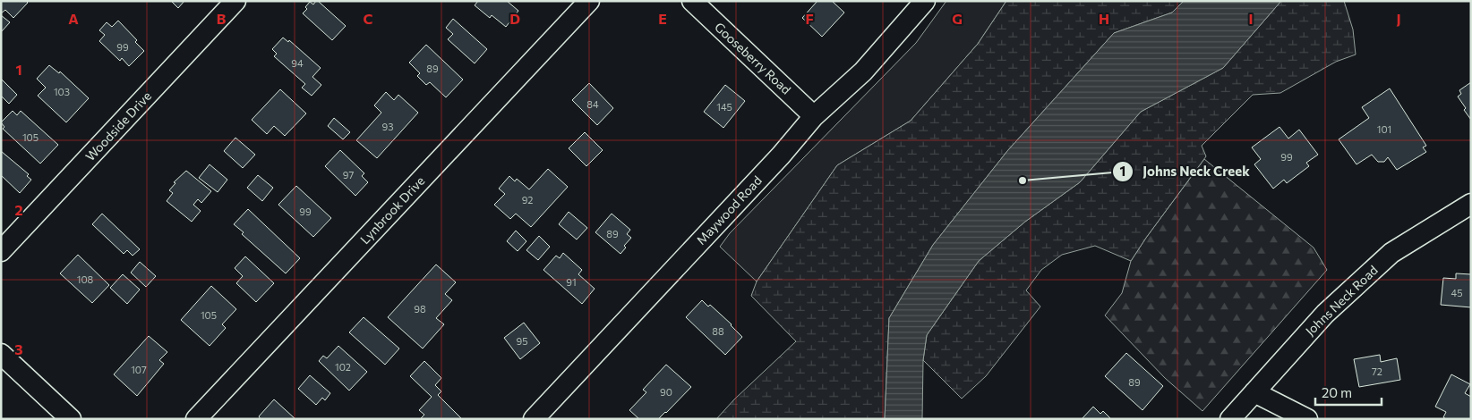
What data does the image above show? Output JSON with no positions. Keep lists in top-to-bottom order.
{
  "streets": {
    "street": [
      "Gooseberry Road",
      "Woodside Drive",
      "Lynbrook Drive",
      "Maywood Road",
      "Johns Neck Road"
    ]
  },
  "crossings": [
    ["Gooseberry Road", "Maywood Road"]
  ],
  "places": ["Johns Neck Creek"],
  "house_numbers": [
    "99",
    "94",
    "89",
    "103",
    "84",
    "145",
    "93",
    "101",
    "105",
    "99",
    "97",
    "92",
    "99",
    "89",
    "108",
    "91",
    "45",
    "98",
    "105",
    "88",
    "95",
    "102",
    "107",
    "72",
    "89",
    "90"
  ],
  "scale_bar": "20 m",
  "grid": {
    "columns": [
      "A",
      "B",
      "C",
      "D",
      "E",
      "F",
      "G",
      "H",
      "I",
      "J"
    ],
    "rows": ["1", "2", "3"]
  }
}
